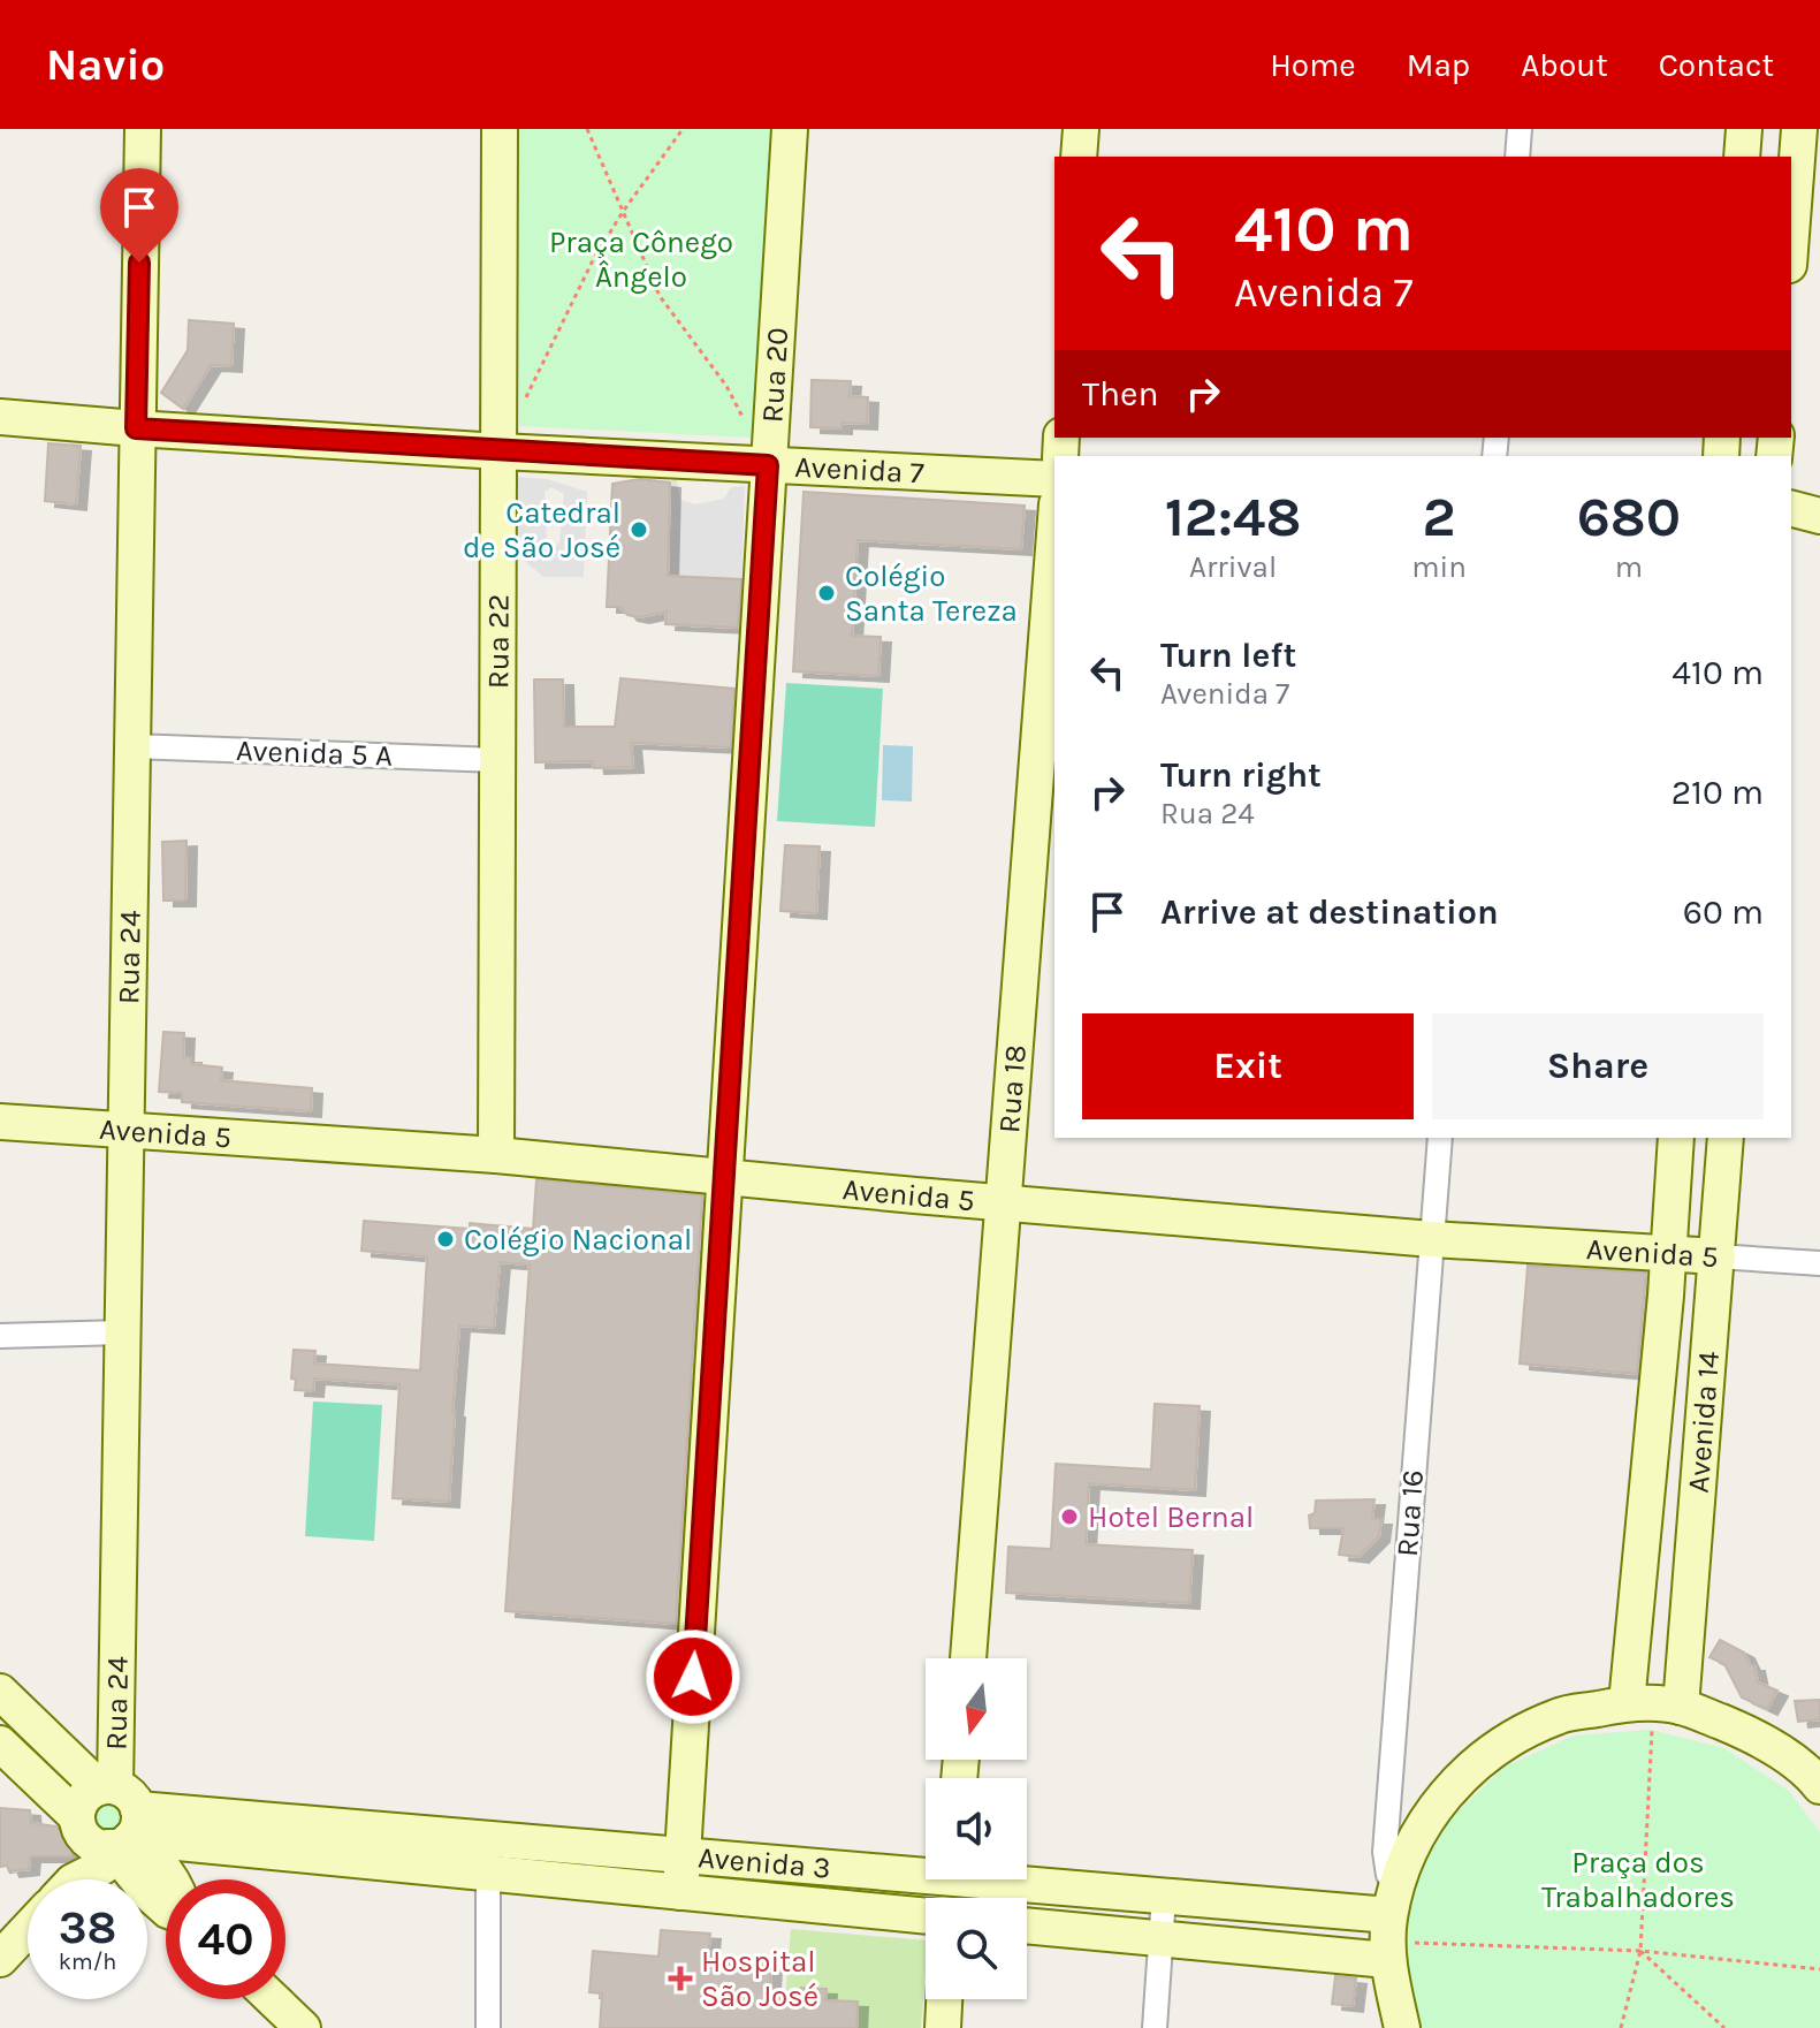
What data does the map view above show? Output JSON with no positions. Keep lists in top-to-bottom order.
{
  "streets": {
    "street": [
      "Rua 20",
      "Avenida 7",
      "Rua 22",
      "Avenida 5 A",
      "Rua 24",
      "Rua 18",
      "Avenida 5",
      "Avenida 14",
      "Rua 16",
      "Avenida 3"
    ]
  },
  "crossings": [
    ["Rua 20", "Avenida 7"],
    ["Rua 20", "Avenida 5"],
    ["Rua 20", "Avenida 3"],
    ["Avenida 7", "Rua 22"],
    ["Avenida 7", "Rua 24"],
    ["Rua 22", "Avenida 5 A"],
    ["Rua 22", "Avenida 5"],
    ["Avenida 5 A", "Rua 24"],
    ["Rua 24", "Avenida 5"],
    ["Rua 24", "Avenida 3"],
    ["Rua 18", "Avenida 5"],
    ["Avenida 5", "Avenida 14"],
    ["Avenida 5", "Rua 16"],
    ["Rua 16", "Avenida 3"]
  ],
  "parks": ["Praça Cônego Ângelo", "Praça dos Trabalhadores"],
  "places": {
    "other": [
      "Catedral de São José",
      "Colégio Santa Tereza",
      "Colégio Nacional",
      "Hotel Bernal"
    ],
    "health": ["Hospital São José"]
  },
  "north": "bottom",
  "page": {
    "header": "Navio",
    "nav": [
      "Home",
      "Map",
      "About",
      "Contact"
    ],
    "turn": ["410 m", "Avenida 7"],
    "then": "Then",
    "eta": [
      "12:48",
      "Arrival",
      "2",
      "min",
      "680",
      "m"
    ],
    "list": [
      {
        "name": "Turn left",
        "note": "Avenida 7",
        "value": "410 m"
      },
      {
        "name": "Turn right",
        "note": "Rua 24",
        "value": "210 m"
      },
      {
        "name": "Arrive at destination",
        "value": "60 m"
      }
    ],
    "buttons": ["Exit", "Share"],
    "speed": "38 km/h",
    "limit": "40"
  }
}
